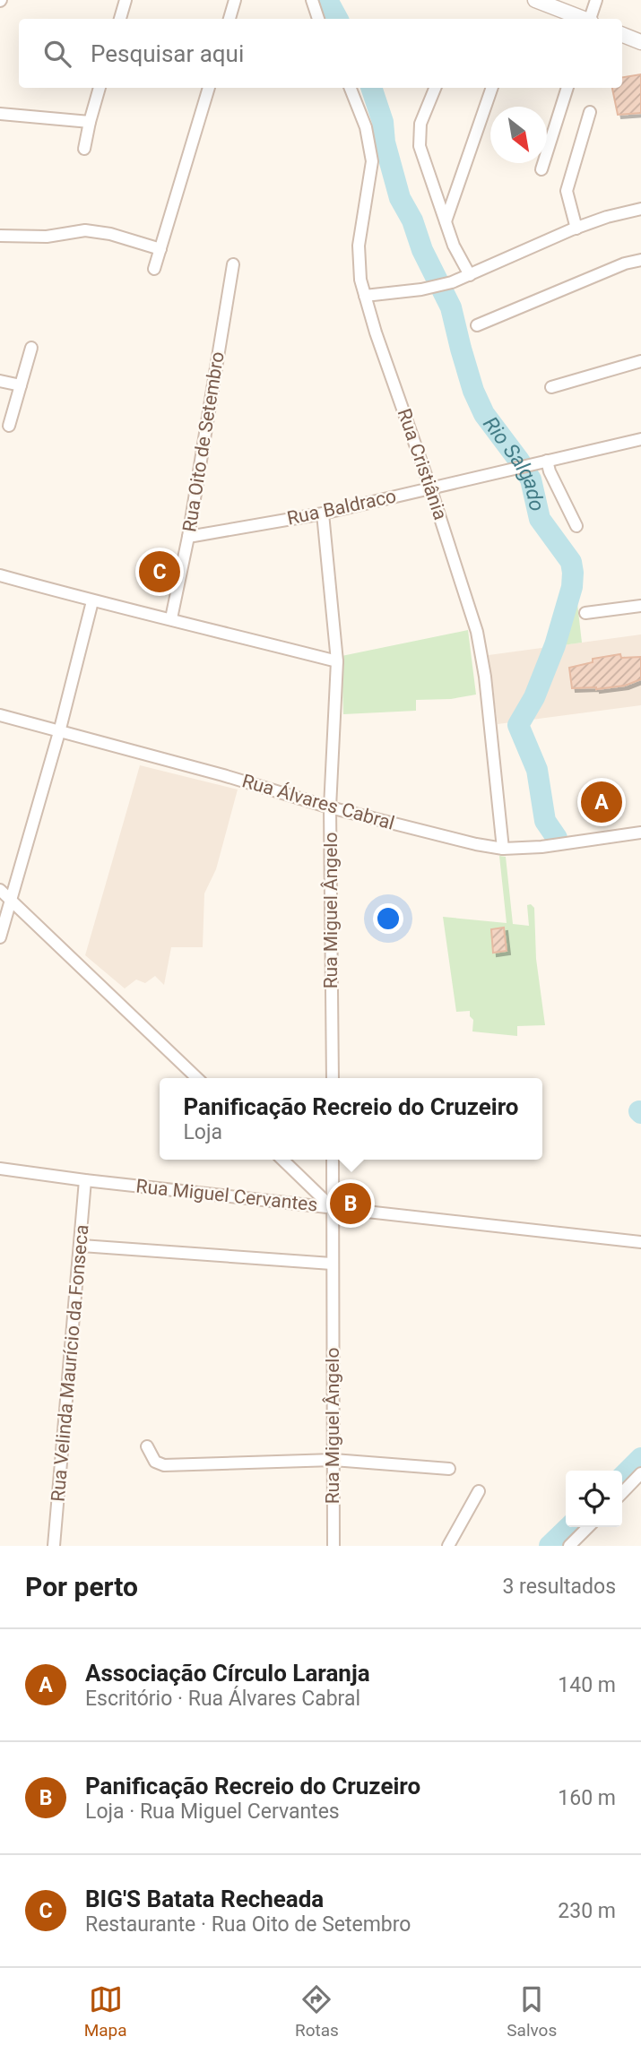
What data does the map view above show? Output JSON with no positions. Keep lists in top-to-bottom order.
{
  "streets": {
    "street": [
      "Rua Oito de Setembro",
      "Rua Cristiânia",
      "Rua Baldraco",
      "Rua Álvares Cabral",
      "Rua Miguel Ângelo",
      "Rua Miguel Cervantes",
      "Rua Velinda Maurício da Fonseca"
    ]
  },
  "crossings": [
    ["Rua Oito de Setembro", "Rua Baldraco"],
    ["Rua Cristiânia", "Rua Baldraco"],
    ["Rua Cristiânia", "Rua Álvares Cabral"],
    ["Rua Baldraco", "Rua Miguel Ângelo"],
    ["Rua Álvares Cabral", "Rua Miguel Ângelo"],
    ["Rua Miguel Ângelo", "Rua Miguel Cervantes"],
    ["Rua Miguel Cervantes", "Rua Velinda Maurício da Fonseca"]
  ],
  "water": ["Rio Salgado"],
  "north": "bottom right",
  "page": {
    "search": "Pesquisar aqui",
    "pins": ["C", "A", "B"],
    "popup": ["Panificação Recreio do Cruzeiro", "Loja"],
    "heading": ["Por perto", "3 resultados"],
    "list": [
      {
        "mark": "A",
        "name": "Associação Círculo Laranja",
        "note": "Escritório · Rua Álvares Cabral",
        "value": "140 m"
      },
      {
        "mark": "B",
        "name": "Panificação Recreio do Cruzeiro",
        "note": "Loja · Rua Miguel Cervantes",
        "value": "160 m"
      },
      {
        "mark": "C",
        "name": "BIG'S Batata Recheada",
        "note": "Restaurante · Rua Oito de Setembro",
        "value": "230 m"
      }
    ],
    "nav": ["Mapa", "Rotas", "Salvos"]
  }
}
